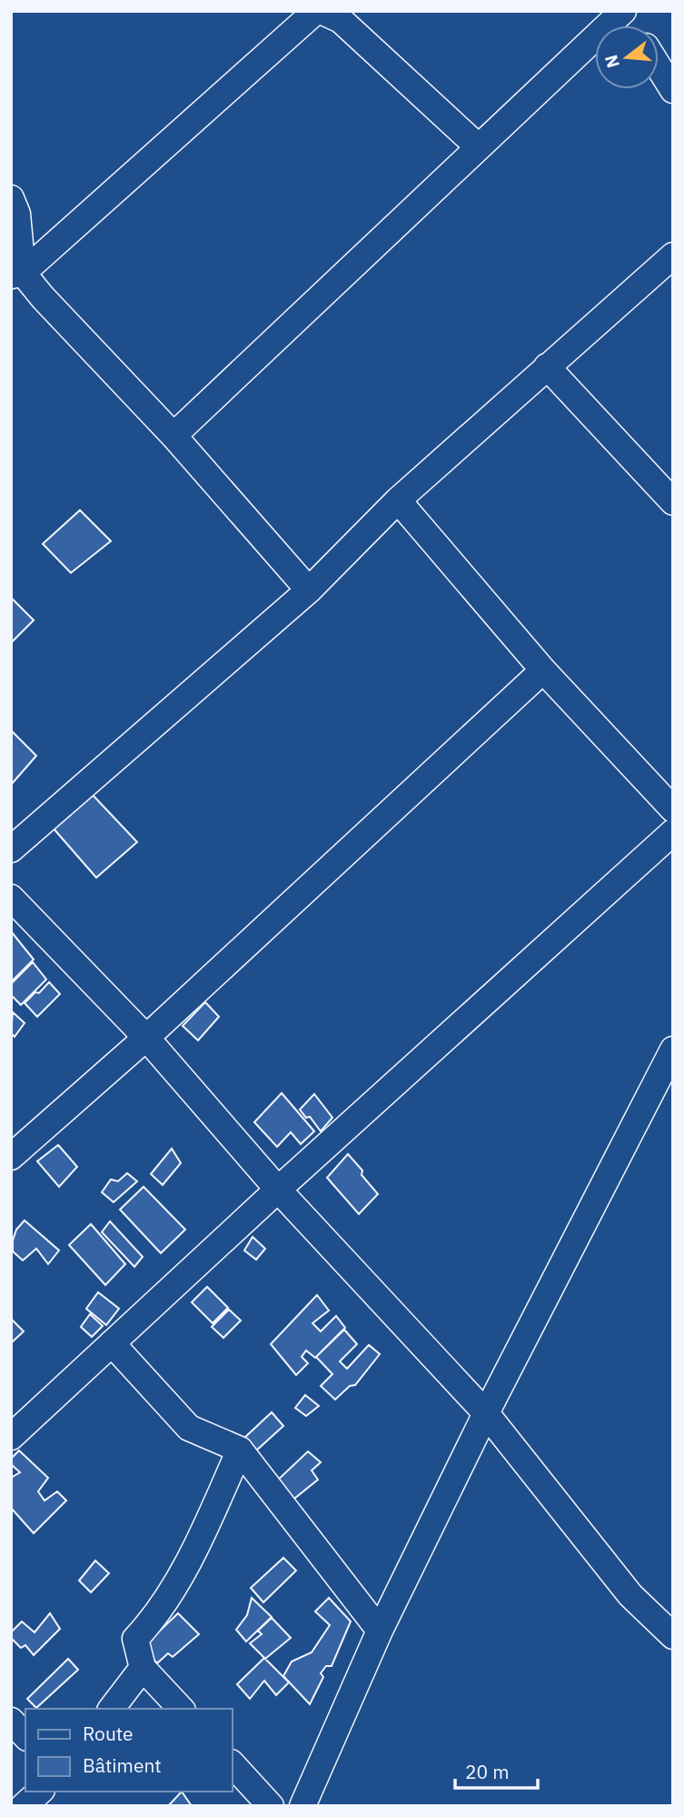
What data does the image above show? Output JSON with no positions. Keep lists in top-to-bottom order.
{
  "legend": ["Route", "Bâtiment"],
  "scale_bar": "20 m",
  "north": "left"
}
